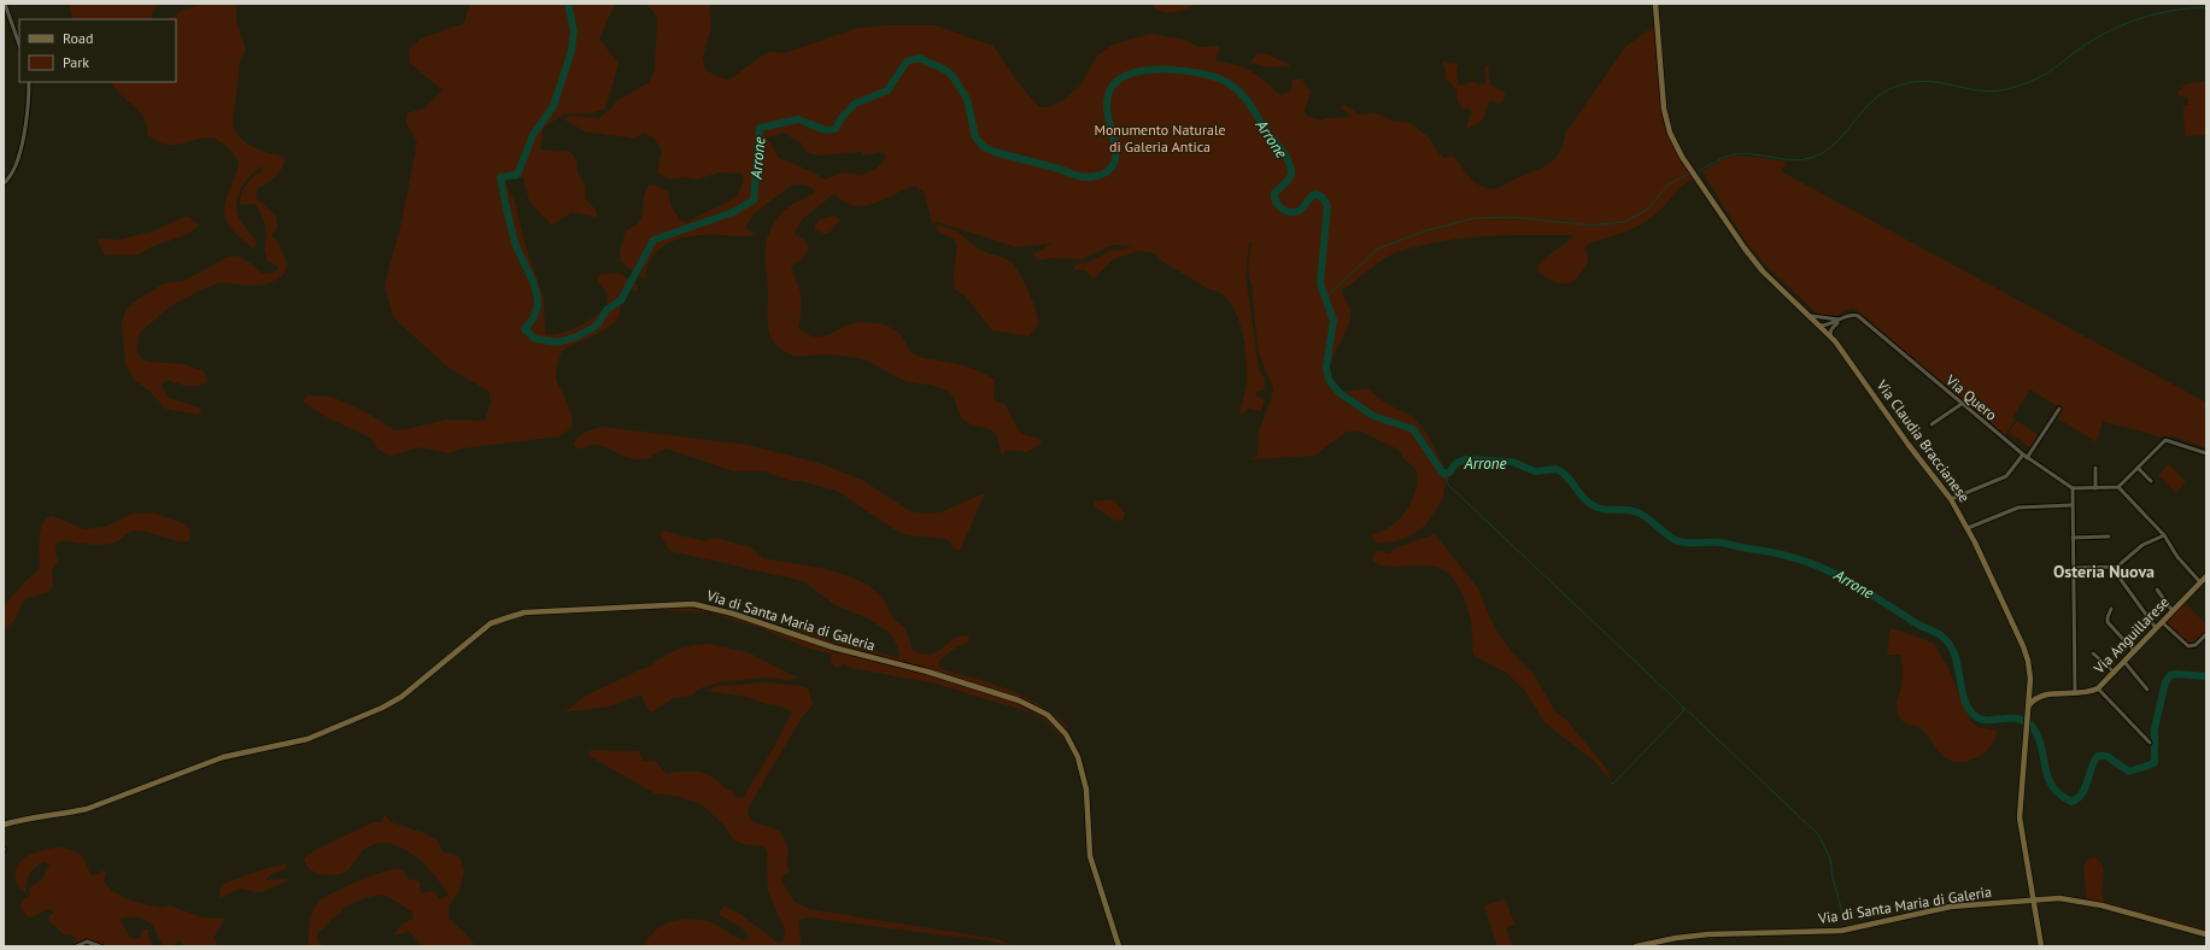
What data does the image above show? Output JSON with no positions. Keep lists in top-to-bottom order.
{
  "streets": {
    "street": [
      "Via Quero",
      "Via Claudia Braccianese",
      "Via di Santa Maria di Galeria",
      "Via Anguillarese"
    ]
  },
  "crossings": [
    ["Via Quero", "Via Claudia Braccianese"],
    ["Via Claudia Braccianese", "Via di Santa Maria di Galeria"],
    ["Via Claudia Braccianese", "Via Anguillarese"]
  ],
  "districts": ["Osteria Nuova"],
  "water": ["Arrone"],
  "parks": ["Monumento Naturale di Galeria Antica"],
  "legend": ["Road", "Park"]
}
